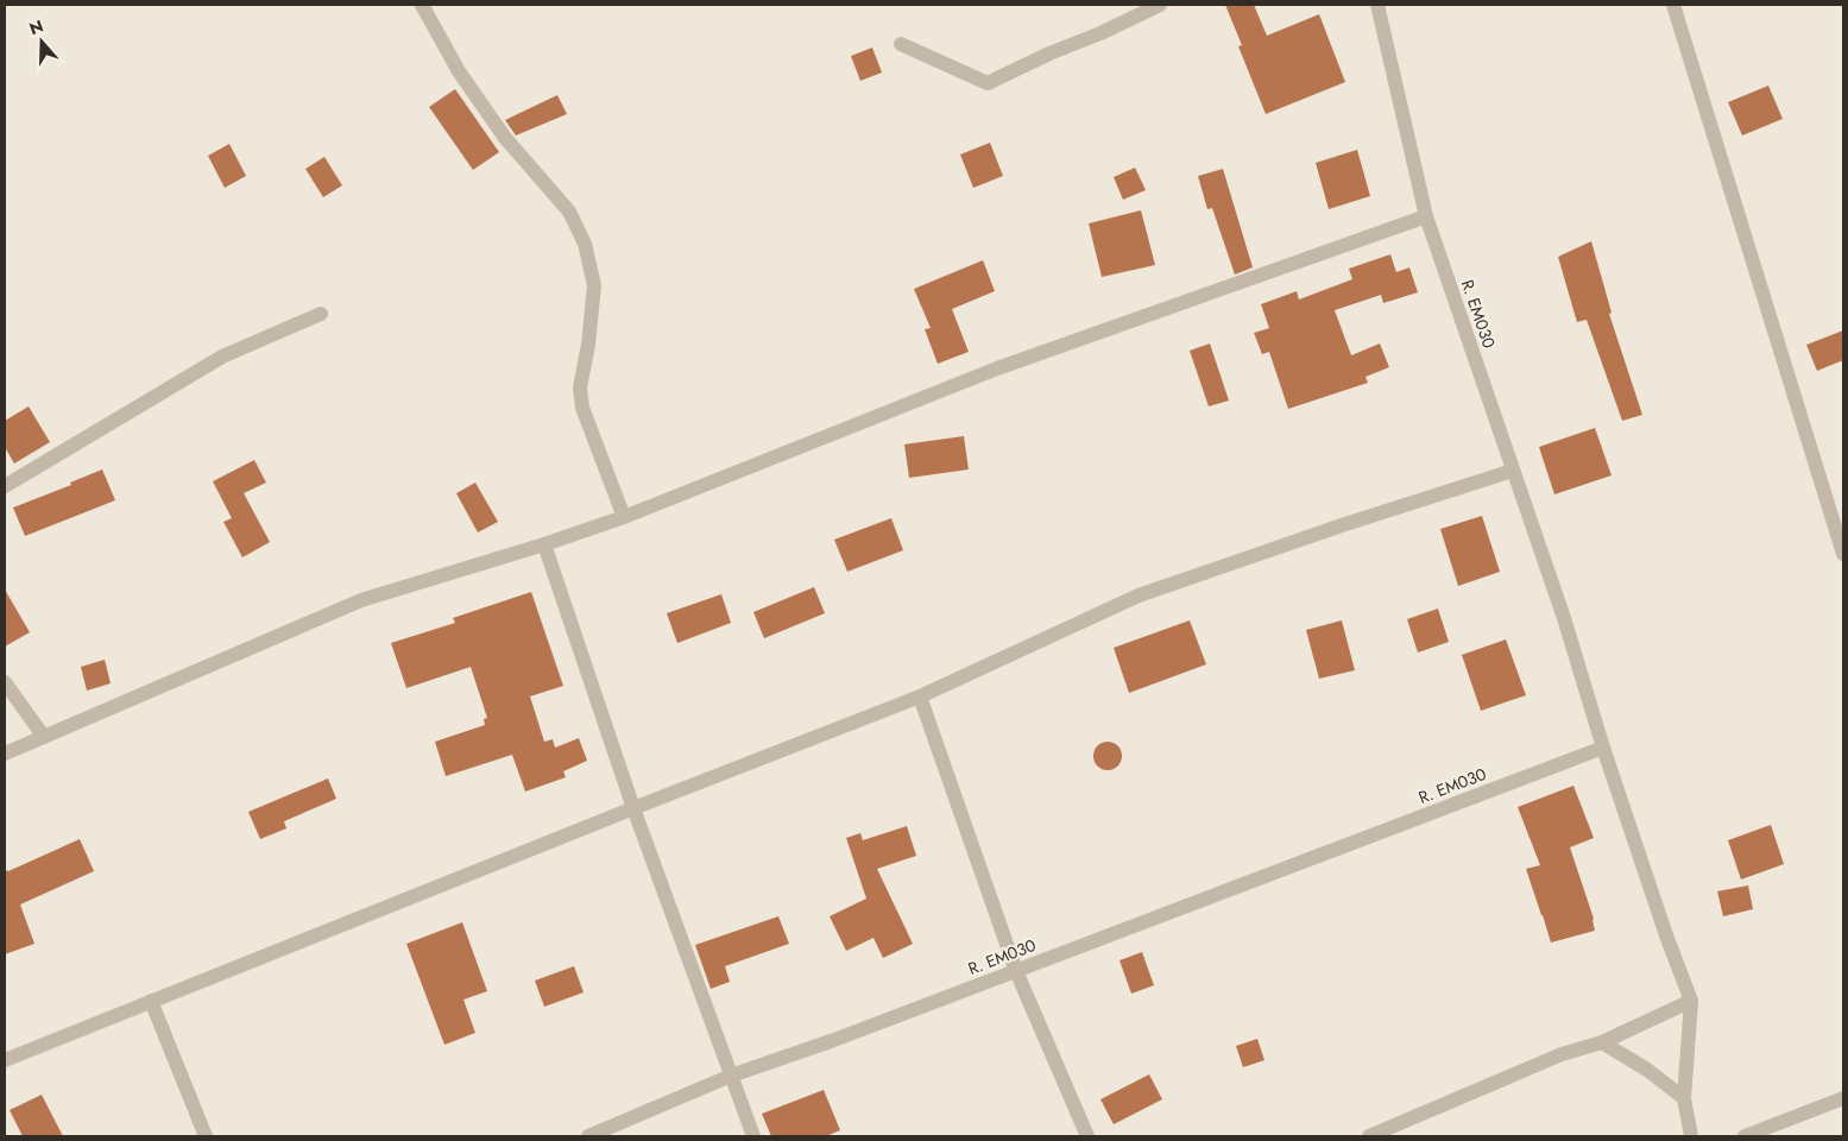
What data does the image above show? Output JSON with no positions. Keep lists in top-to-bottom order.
{
  "streets": {
    "street": ["R. EM030"]
  },
  "north": "top"
}
